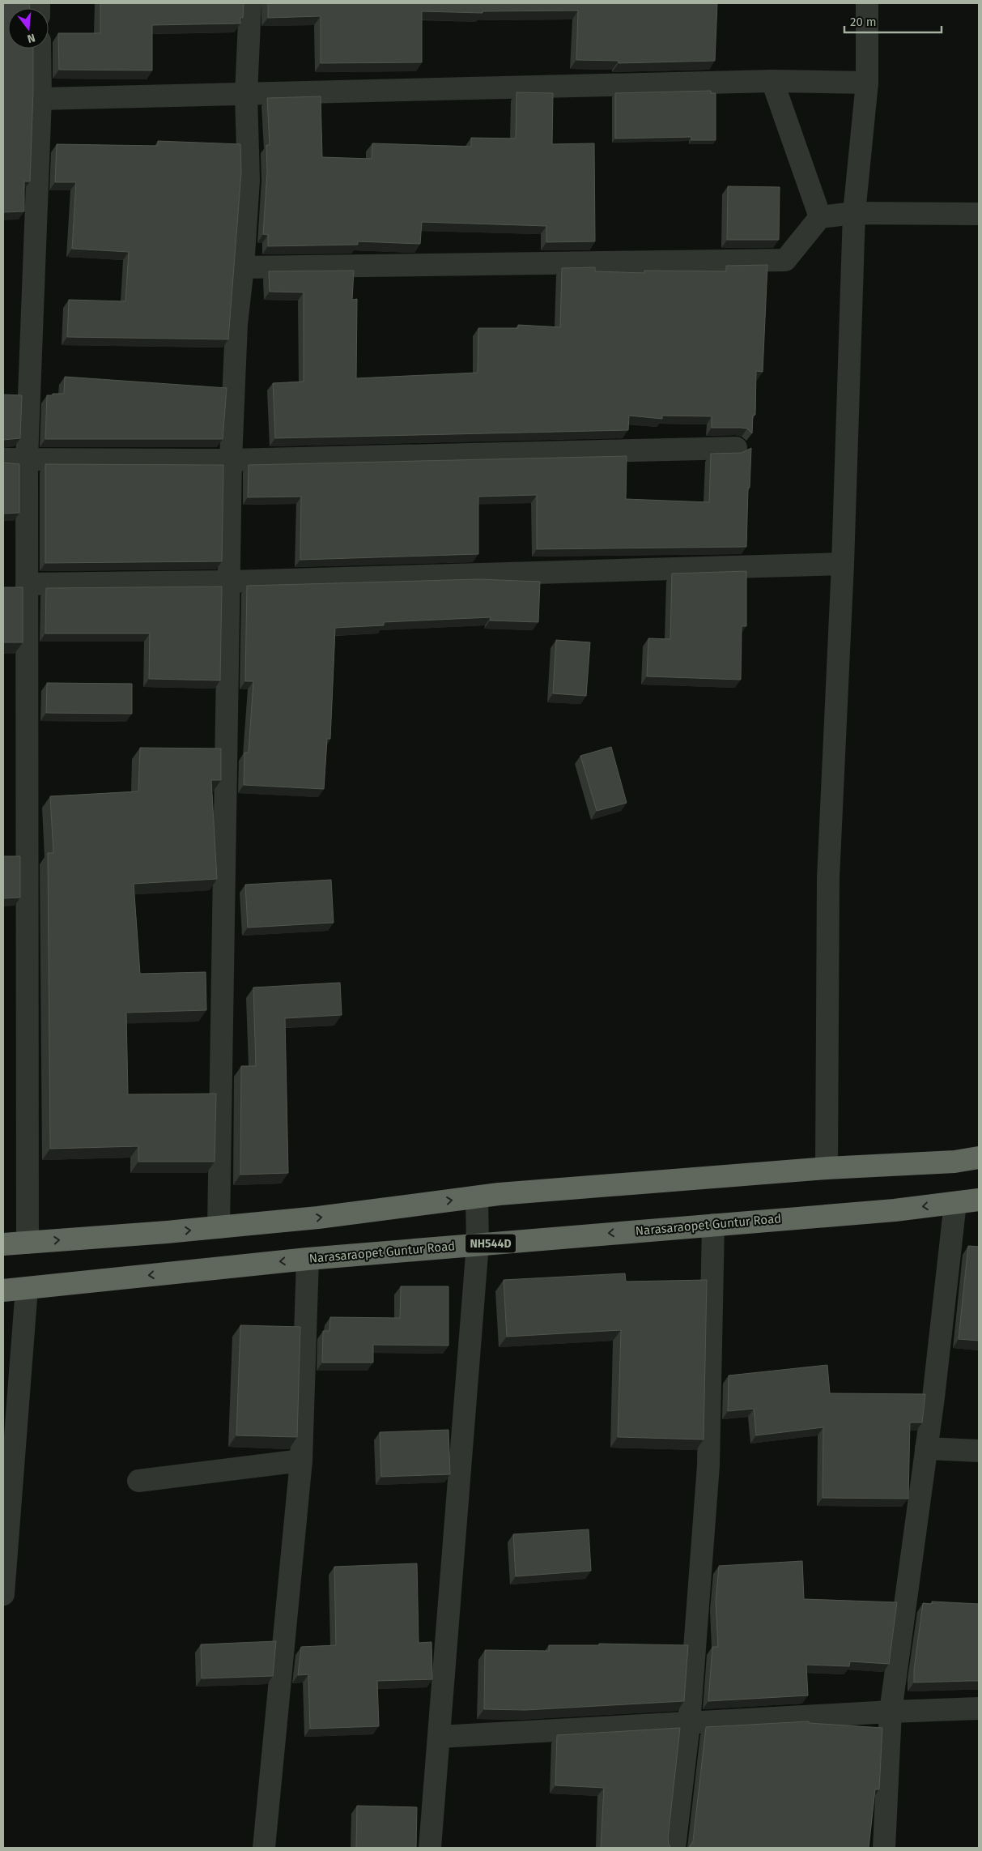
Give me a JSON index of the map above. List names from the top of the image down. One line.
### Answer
{"streets":{"highway":["Narasaraopet Guntur Road","NH544D"]},"scale_bar":"20 m","north":"bottom"}
